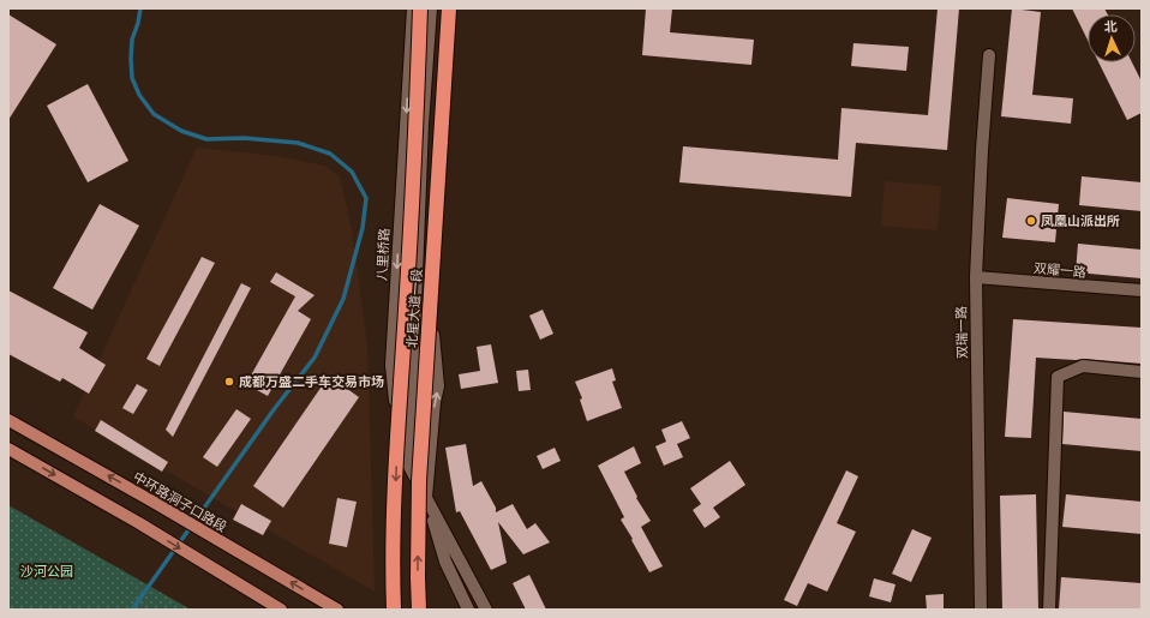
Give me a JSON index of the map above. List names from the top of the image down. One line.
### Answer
{"streets":{"highway":["北星大道一段"],"main road":["中环路洞子口路段"],"street":["八里桥路","双耀一路","双瑞一路"]},"crossings":[["八里桥路","北星大道一段"],["双耀一路","双瑞一路"]],"parks":["沙河公园"],"places":["凤凰山派出所","成都万盛二手车交易市场"],"north":"top"}
